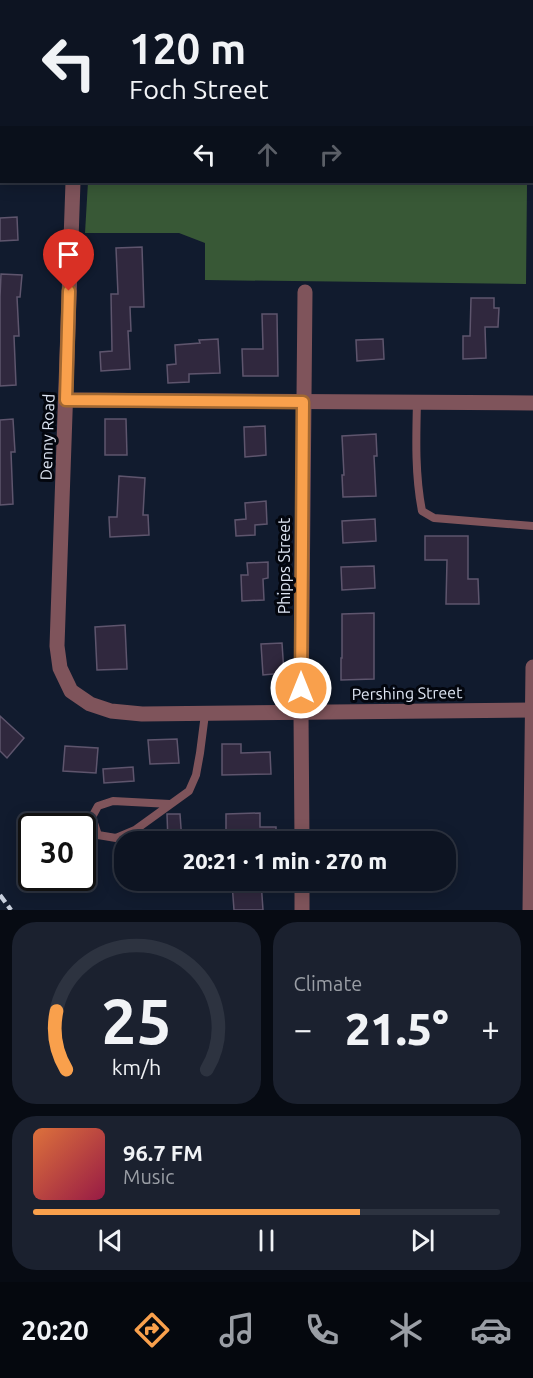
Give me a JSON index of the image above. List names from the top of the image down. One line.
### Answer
{"streets":{"street":["Denny Road","Phipps Street","Pershing Street"]},"crossings":[["Denny Road","Pershing Street"],["Phipps Street","Pershing Street"]],"page":{"turn":["120 m","Foch Street"],"limit":"30","trip":"20:21 · 1 min · 270 m","tile":"Climate","heat":["−","21.5°","+"],"song":["96.7 FM","Music"],"tabs":"20:20","gauge":["25","km/h"]}}
